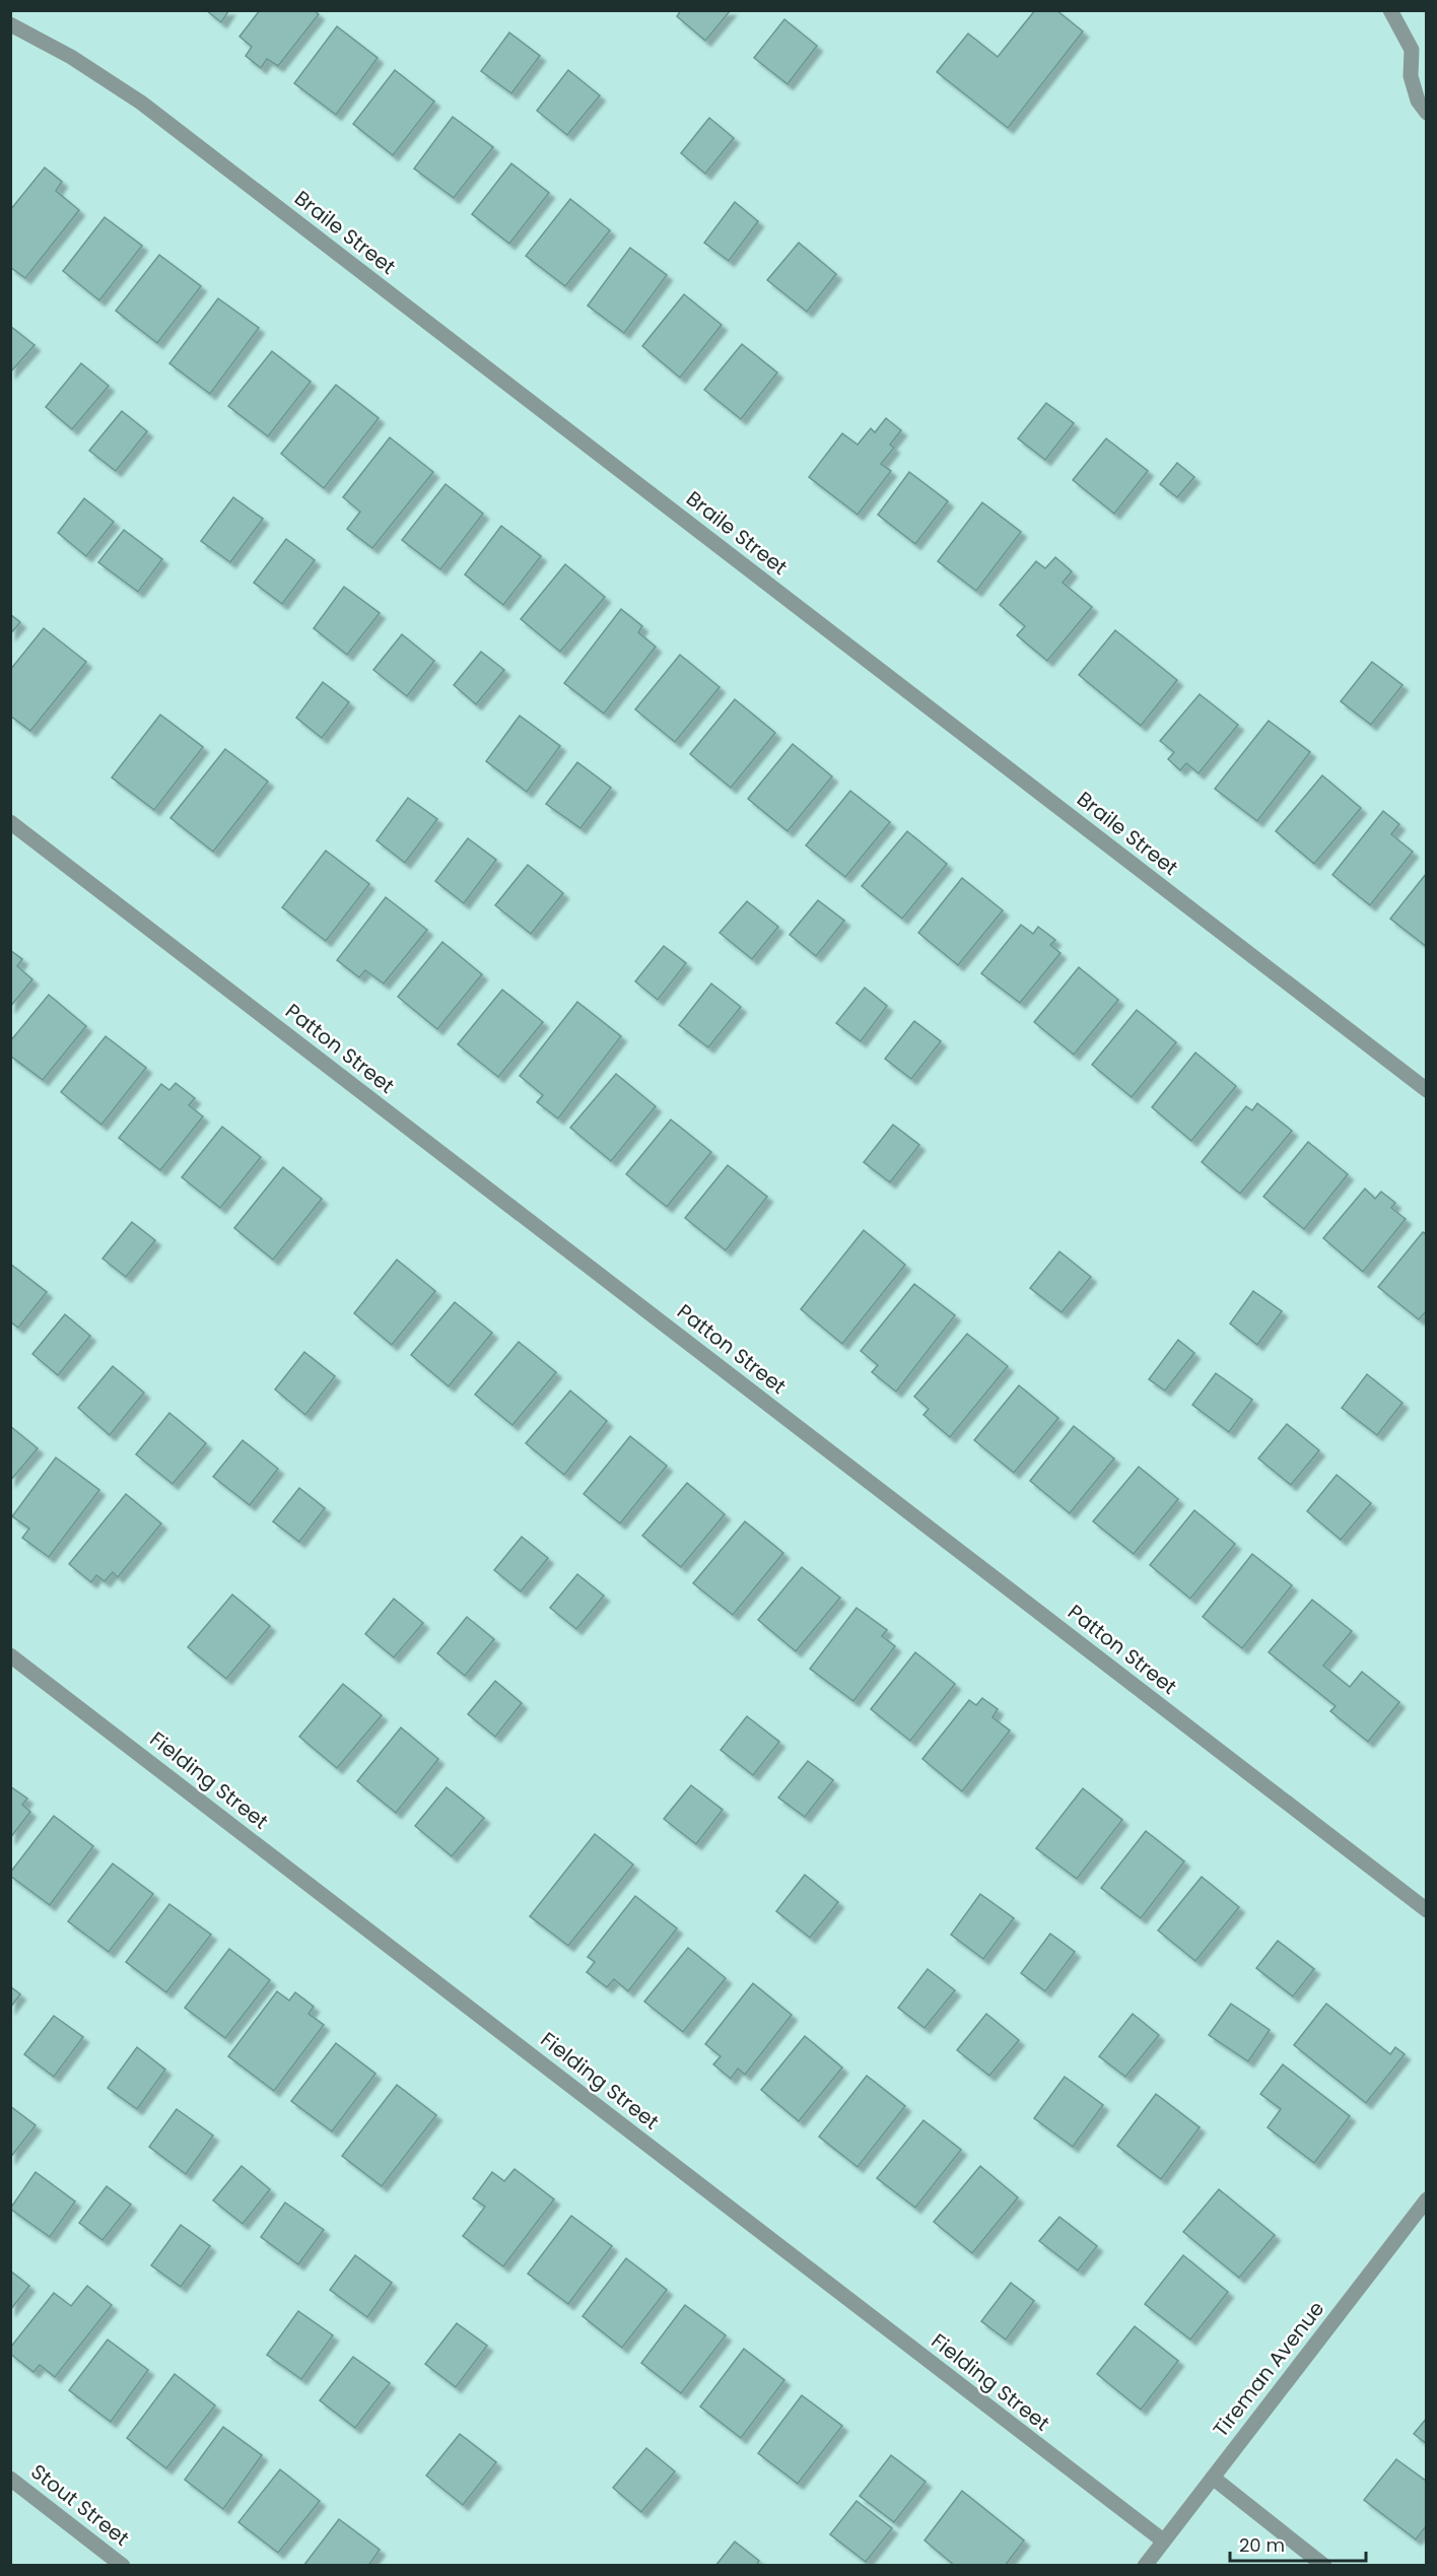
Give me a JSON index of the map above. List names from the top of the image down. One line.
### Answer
{"streets":{"street":["Braile Street","Patton Street","Fielding Street","Tireman Avenue","Stout Street"]},"crossings":[["Fielding Street","Tireman Avenue"]],"scale_bar":"20 m"}
